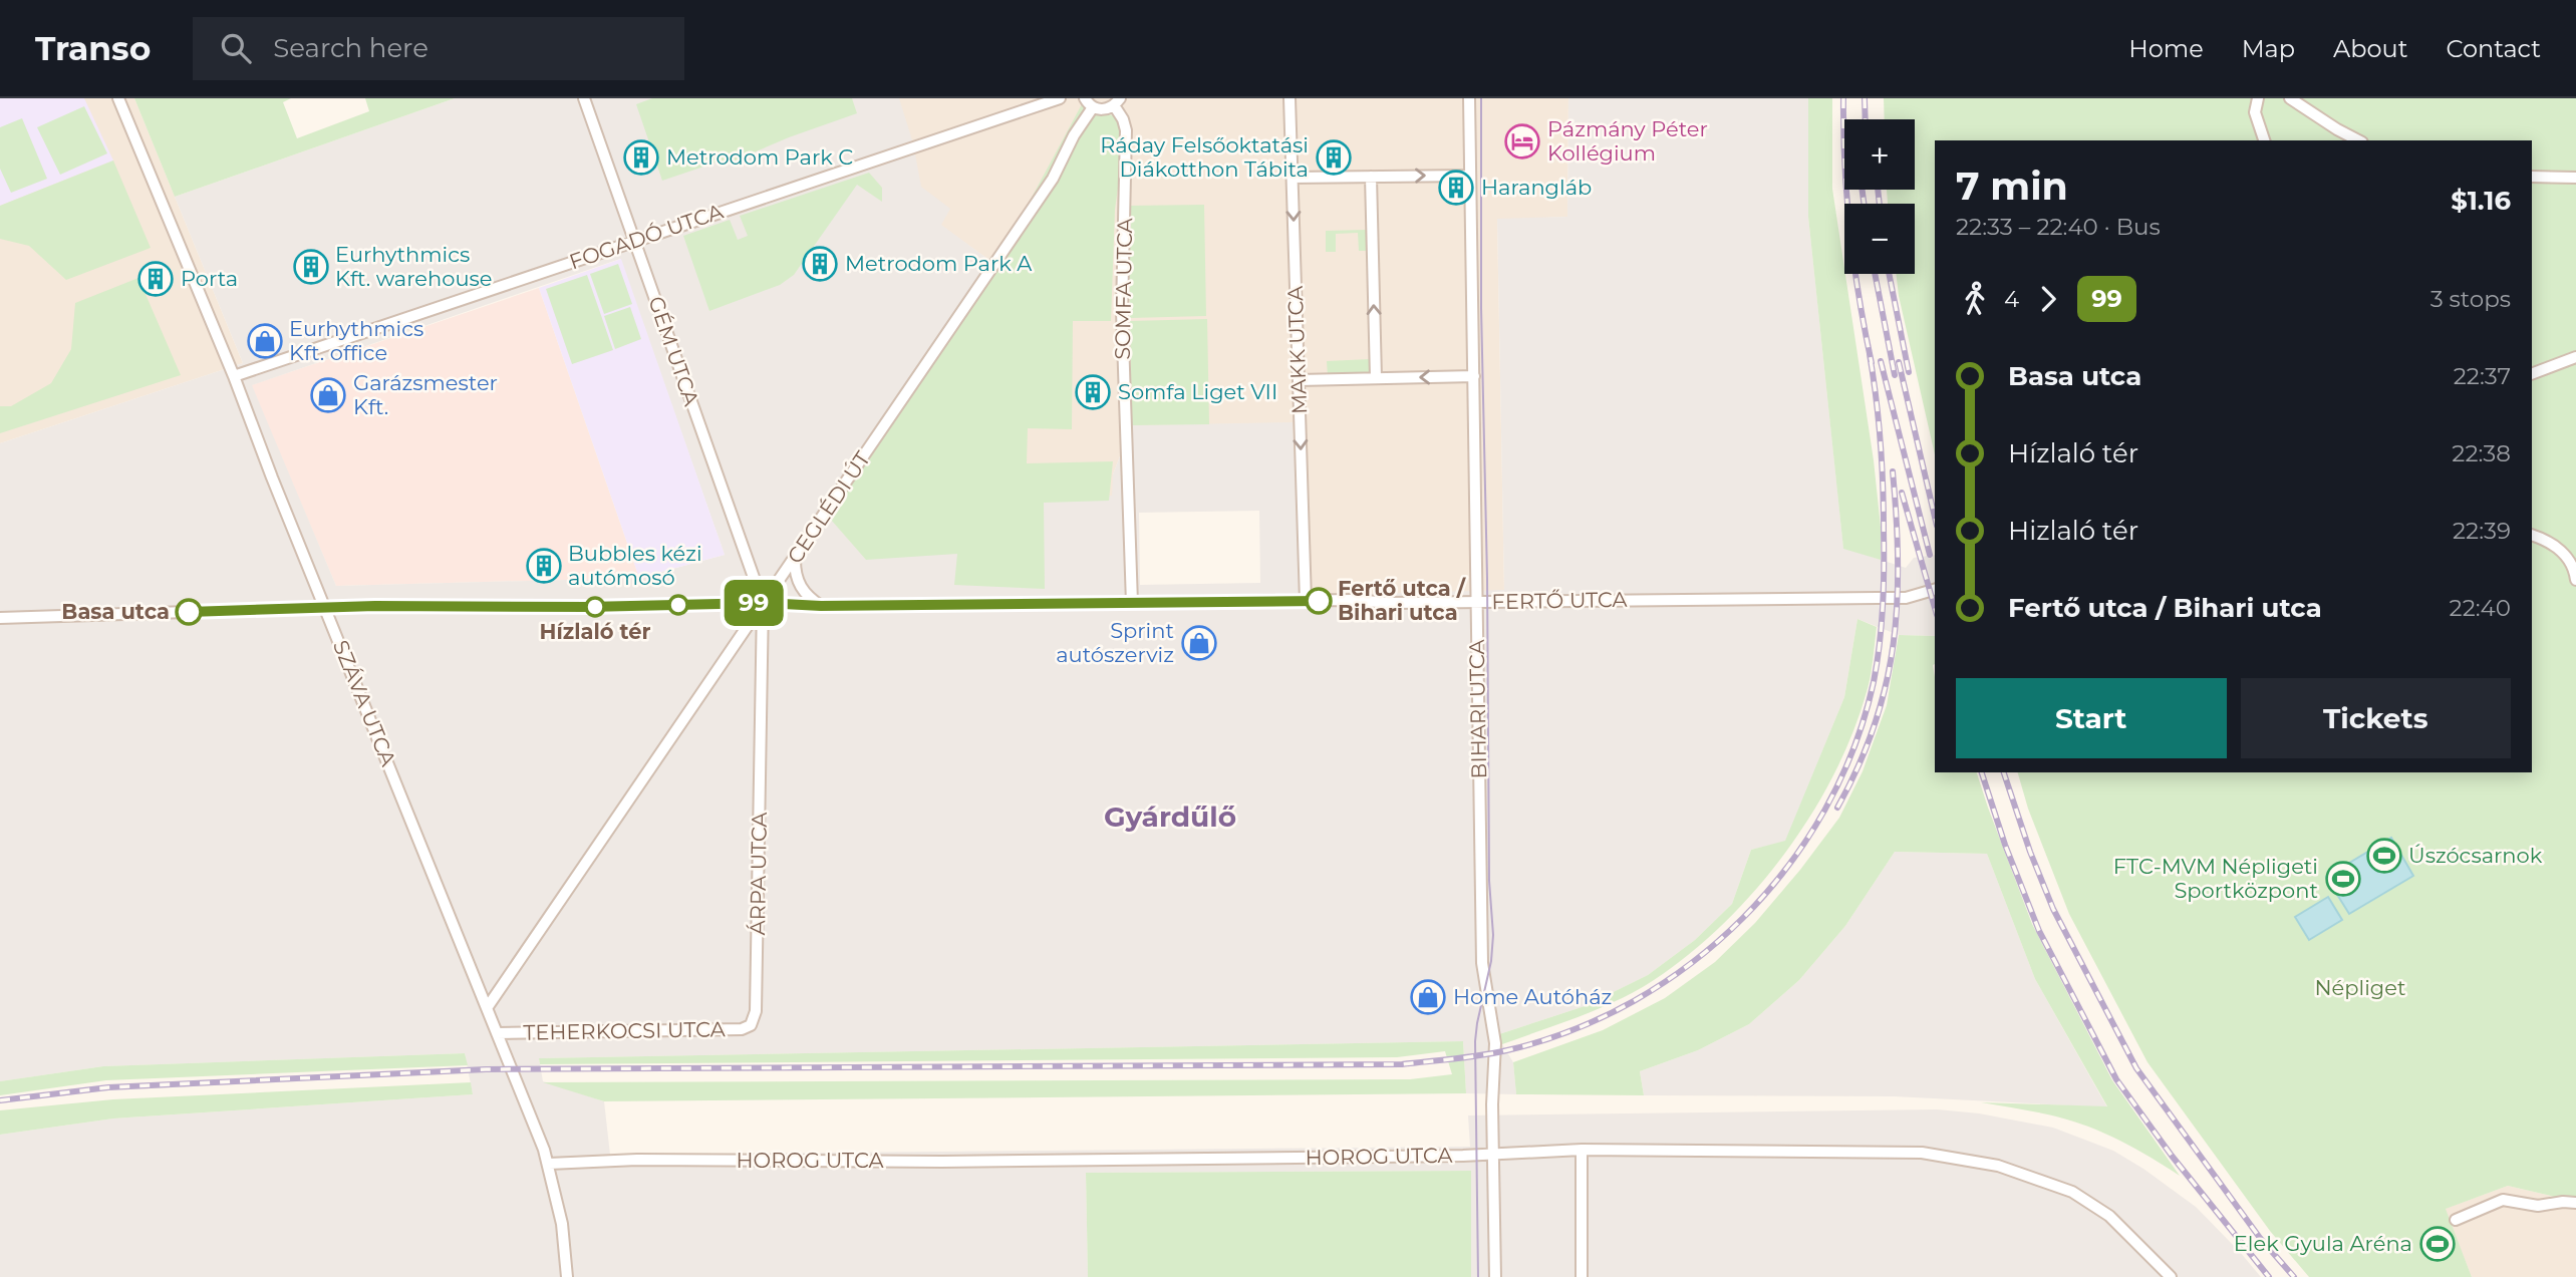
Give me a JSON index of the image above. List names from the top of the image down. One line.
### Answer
{"streets":{"street":["FOGADÓ UTCA","SOMFA UTCA","MAKK UTCA","GÉM UTCA","CEGLÉDI ÚT","FERTŐ UTCA","SZÁVA UTCA","BIHARI UTCA","ÁRPA UTCA","TEHERKOCSI UTCA","HOROG UTCA"]},"crossings":[["FOGADÓ UTCA","GÉM UTCA"],["FOGADÓ UTCA","SZÁVA UTCA"],["SOMFA UTCA","FERTŐ UTCA"],["MAKK UTCA","FERTŐ UTCA"],["GÉM UTCA","CEGLÉDI ÚT"],["GÉM UTCA","FERTŐ UTCA"],["GÉM UTCA","ÁRPA UTCA"],["CEGLÉDI ÚT","FERTŐ UTCA"],["CEGLÉDI ÚT","SZÁVA UTCA"],["FERTŐ UTCA","BIHARI UTCA"],["SZÁVA UTCA","TEHERKOCSI UTCA"],["SZÁVA UTCA","HOROG UTCA"],["BIHARI UTCA","HOROG UTCA"],["ÁRPA UTCA","TEHERKOCSI UTCA"]],"districts":["Gyárdűlő"],"parks":["Népliget"],"places":{"hotel":["Pázmány Péter Kollégium"],"building":["Metrodom Park C","Ráday Felsőoktatási Diákotthon Tábita","Harangláb","Metrodom Park A","Eurhythmics Kft. warehouse","Porta","Somfa Liget VII","Bubbles kézi autómosó"],"shop":["Eurhythmics Kft. office","Garázsmester Kft.","Sprint autószerviz","Home Autóház"],"other":["Fertő utca / Bihari utca","Hízlaló tér","Basa utca"],"sports":["Úszócsarnok","FTC-MVM Népligeti Sportközpont","Elek Gyula Aréna"]},"lines":["bus line 99"],"page":{"header":"Transo","search":"Search here","nav":["Home","Map","About","Contact"],"on_map":"99","map_buttons":["+","−"],"heading":["7 min","22:33 – 22:40 · Bus","$1.16"],"legs":["4","99","3 stops"],"list":[{"name":"Basa utca","value":"22:37"},{"name":"Hízlaló tér","value":"22:38"},{"name":"Hizlaló tér","value":"22:39"},{"name":"Fertő utca / Bihari utca","value":"22:40"}],"buttons":["Start","Tickets"]}}
